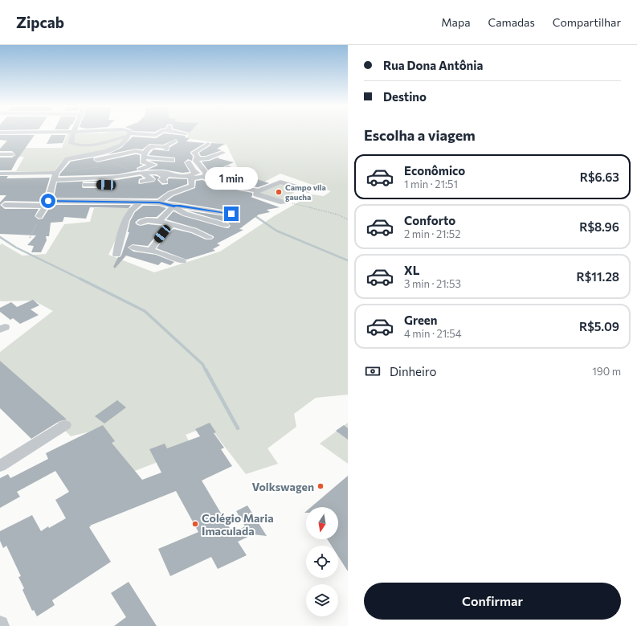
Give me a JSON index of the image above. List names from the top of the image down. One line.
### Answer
{"places":["Campo vila gaucha","Volkswagen","Colégio Maria Imaculada"],"north":"bottom","page":{"header":"Zipcab","nav":["Mapa","Camadas","Compartilhar"],"banner":["Rua Dona Antônia","Destino"],"heading":"Escolha a viagem","list":[{"name":"Econômico","note":"1 min · 21:51","value":"R$6.63"},{"name":"Conforto","note":"2 min · 21:52","value":"R$8.96"},{"name":"XL","note":"3 min · 21:53","value":"R$11.28"},{"name":"Green","note":"4 min · 21:54","value":"R$5.09"}],"bubble":"1 min","pay":["Dinheiro","190 m"],"buttons":"Confirmar"}}
